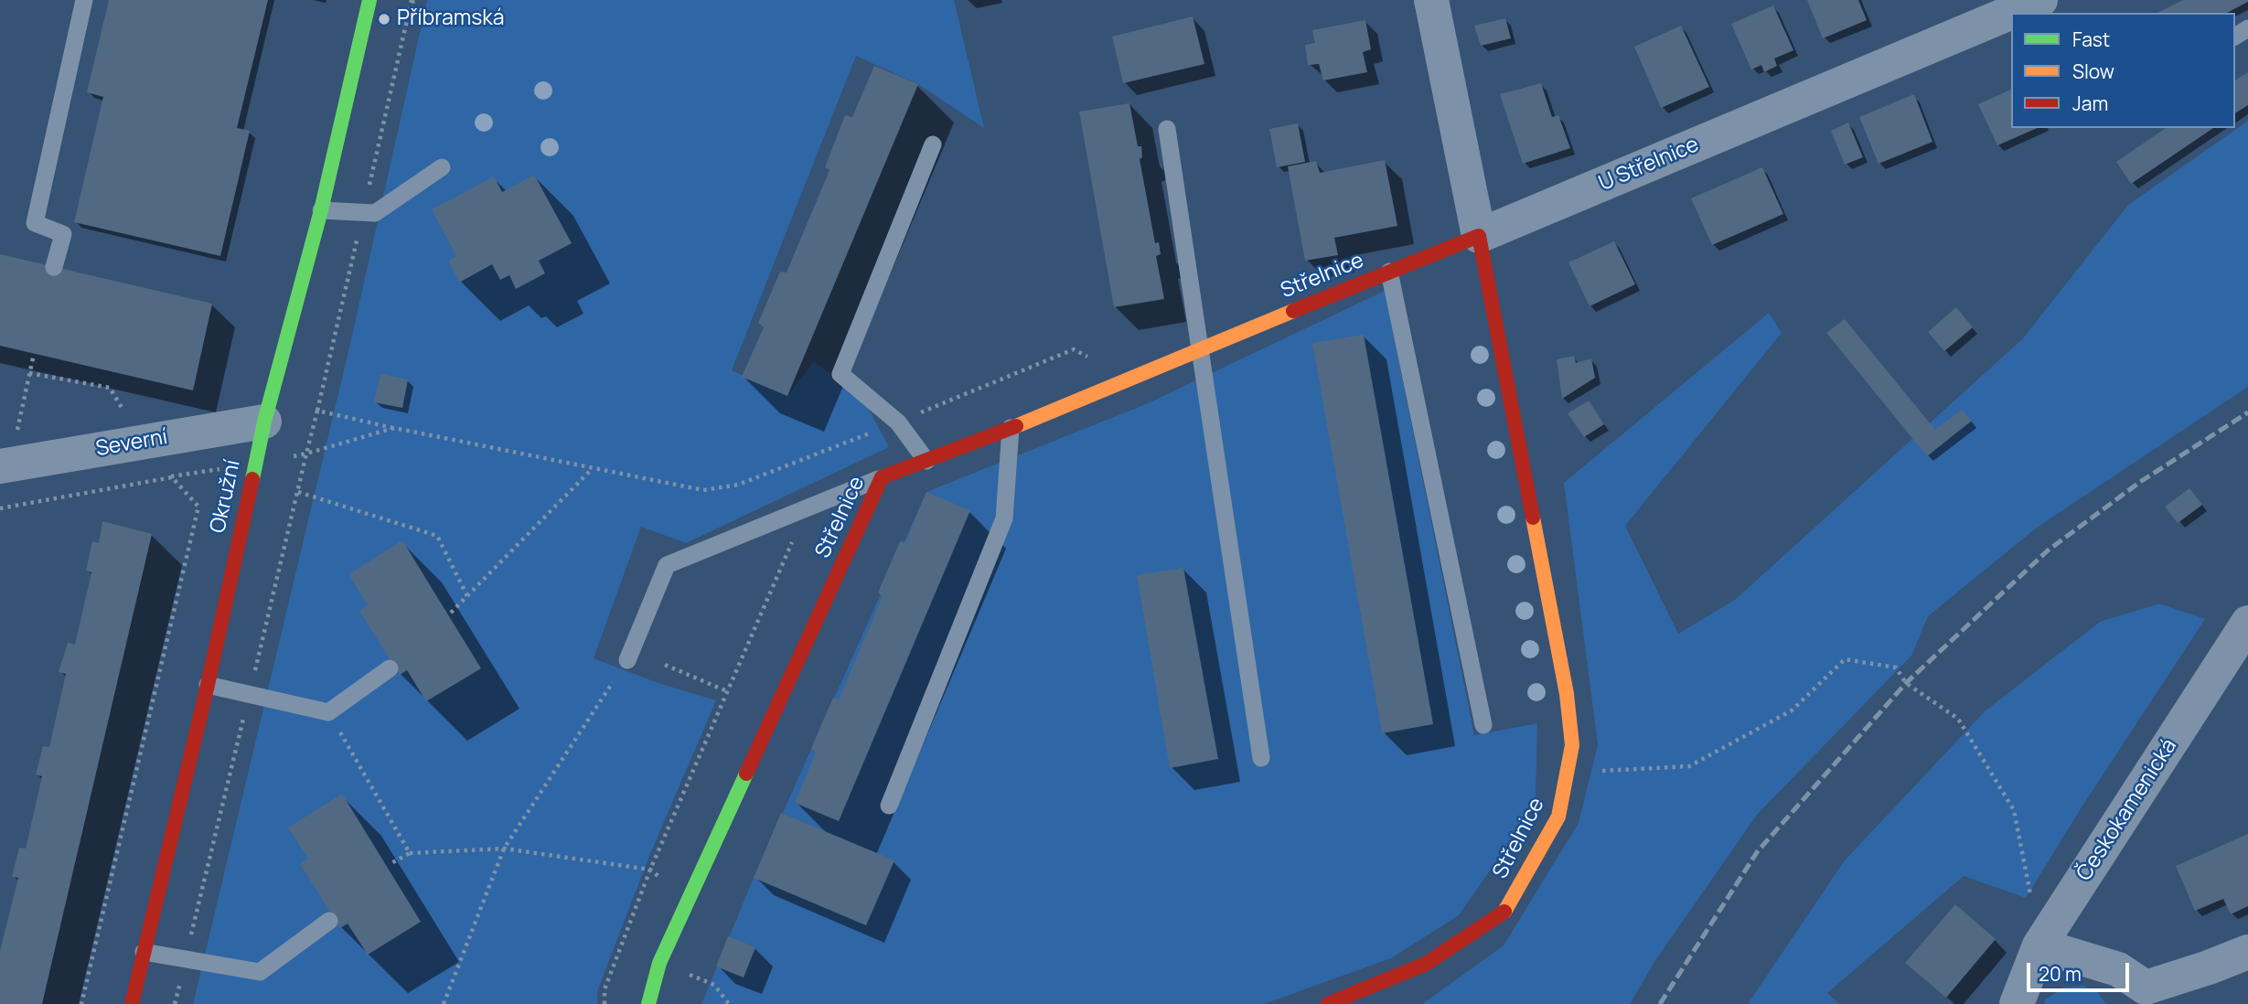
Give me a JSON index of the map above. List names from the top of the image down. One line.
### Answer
{"streets":{"street":["U Střelnice","Střelnice","Severní","Okružní","Českokamenická"]},"crossings":[["U Střelnice","Střelnice"],["Severní","Okružní"]],"places":["Příbramská"],"legend":["Fast","Slow","Jam"],"scale_bar":"20 m"}
